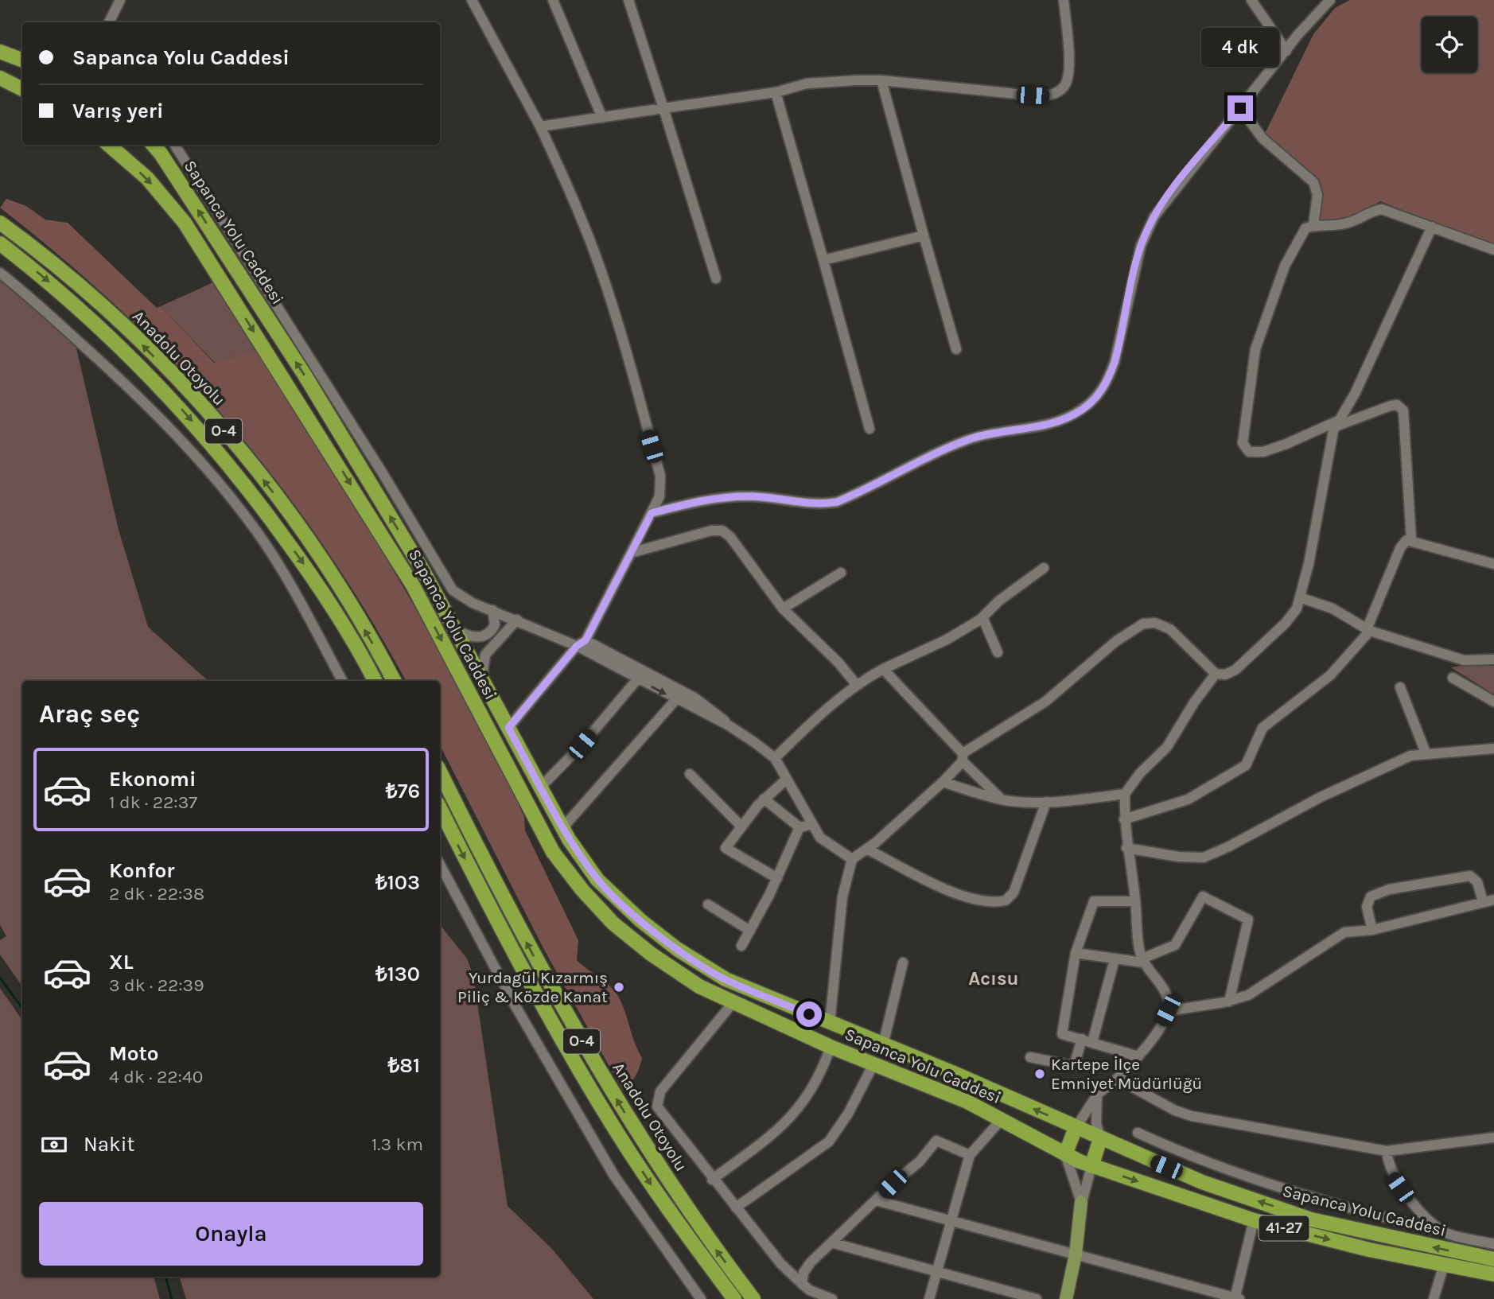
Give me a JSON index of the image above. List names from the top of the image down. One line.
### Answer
{"streets":{"highway":["Sapanca Yolu Caddesi","Anadolu Otoyolu","O-4","41-27"]},"districts":["Acısu"],"places":["Yurdagül Kızarmış Piliç & Közde Kanat","Kartepe İlçe Emniyet Müdürlüğü"],"page":{"banner":["Sapanca Yolu Caddesi","Varış yeri"],"bubble":"4 dk","heading":"Araç seç","list":[{"name":"Ekonomi","note":"1 dk · 22:37","value":"₺76"},{"name":"Konfor","note":"2 dk · 22:38","value":"₺103"},{"name":"XL","note":"3 dk · 22:39","value":"₺130"},{"name":"Moto","note":"4 dk · 22:40","value":"₺81"}],"pay":["Nakit","1.3 km"],"buttons":"Onayla"}}
